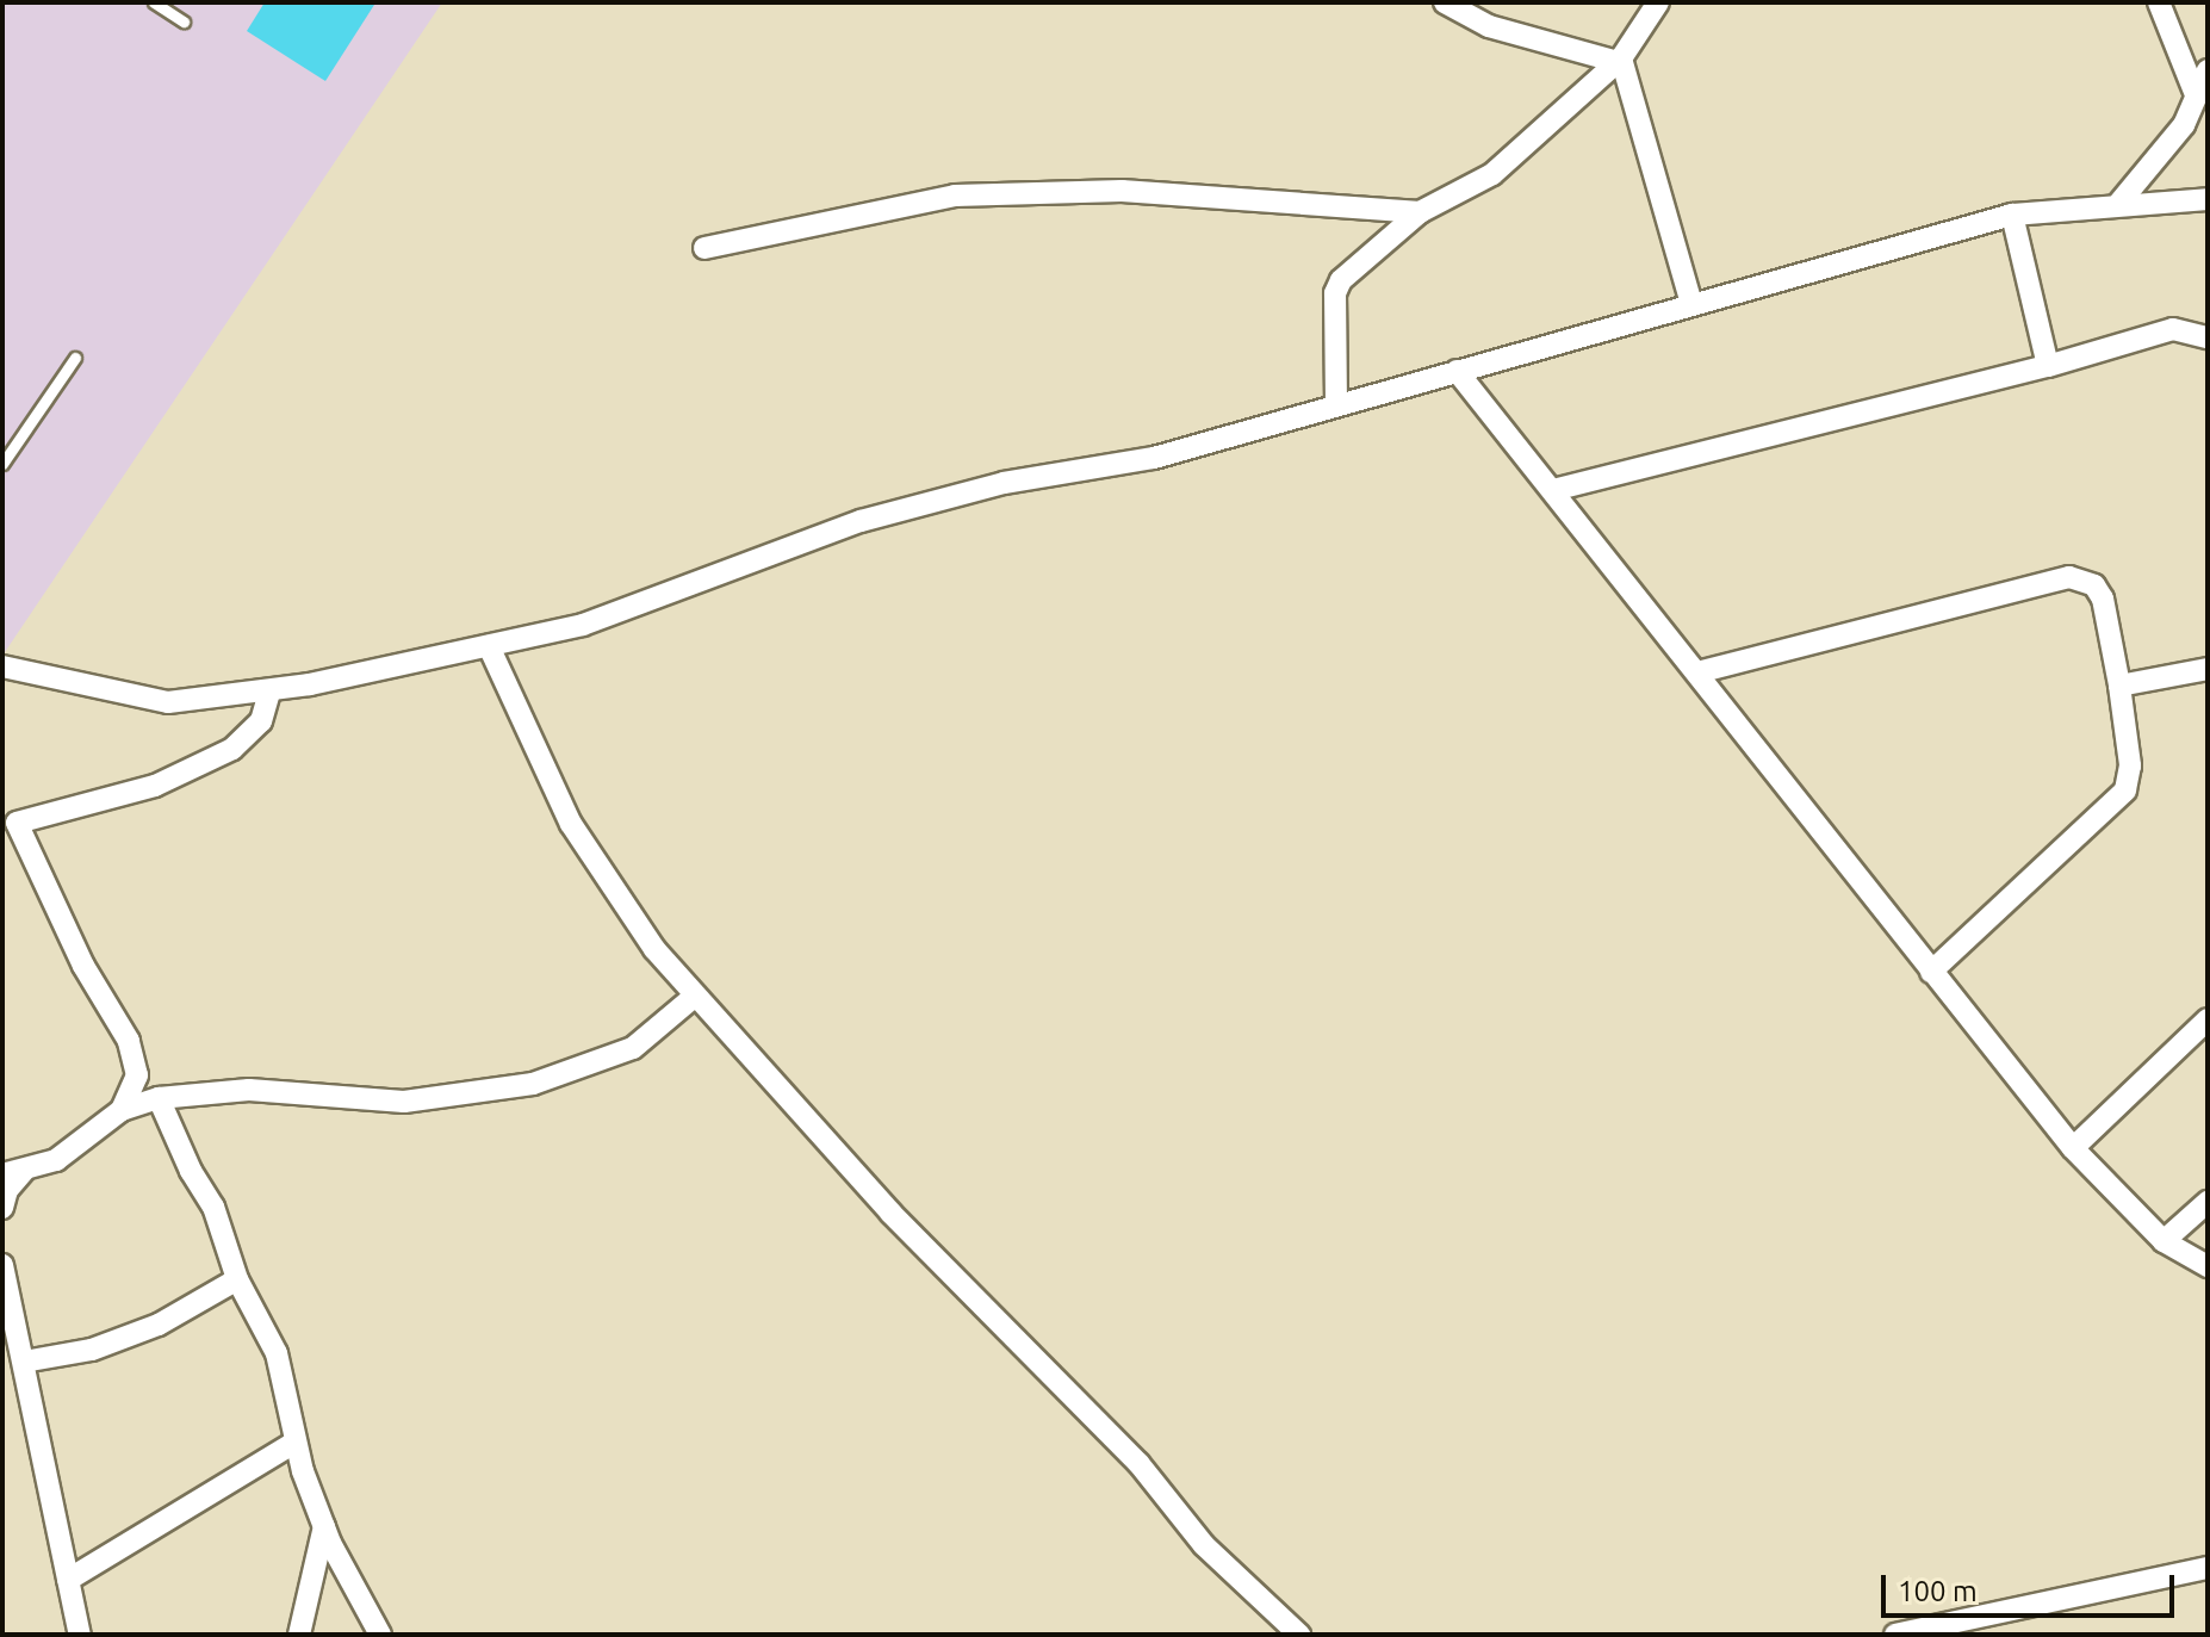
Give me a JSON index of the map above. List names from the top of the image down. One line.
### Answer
{"scale_bar":"100 m"}
